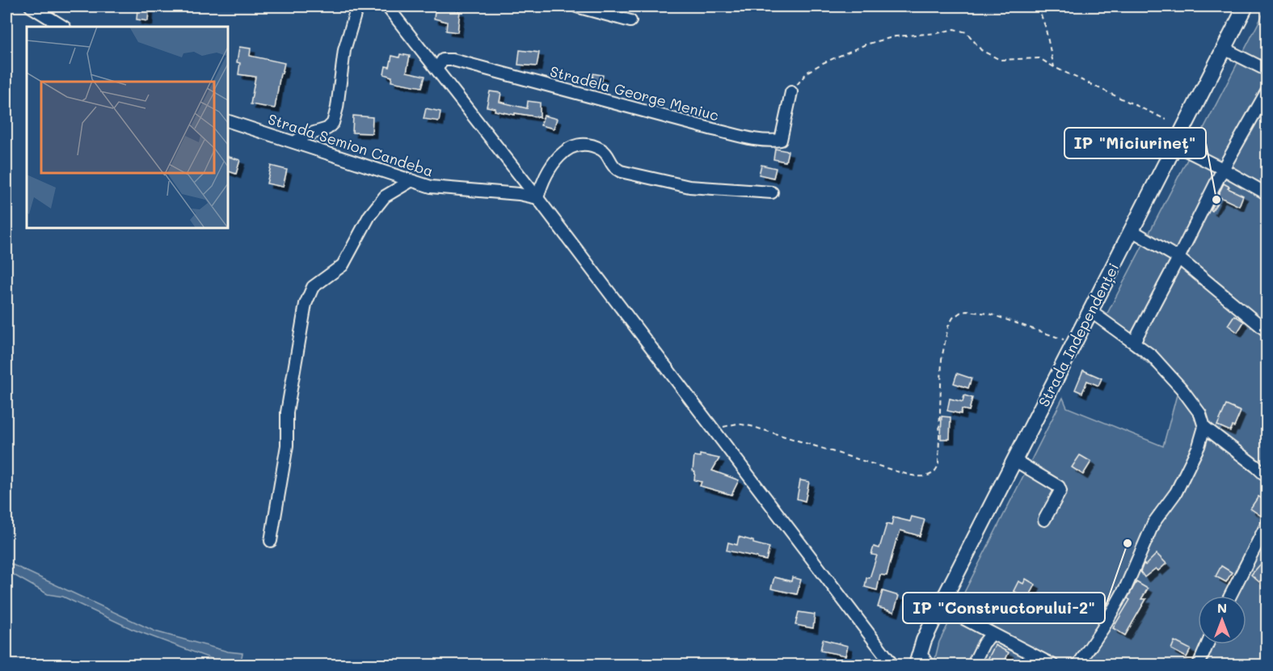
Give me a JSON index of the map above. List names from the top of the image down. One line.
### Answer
{"streets":{"main road":["Strada Independenței"],"street":["Stradela George Meniuc","Strada Semion Candeba"]},"places":["IP \"Miciurineț\"","IP \"Constructorului-2\""],"north":"top"}
